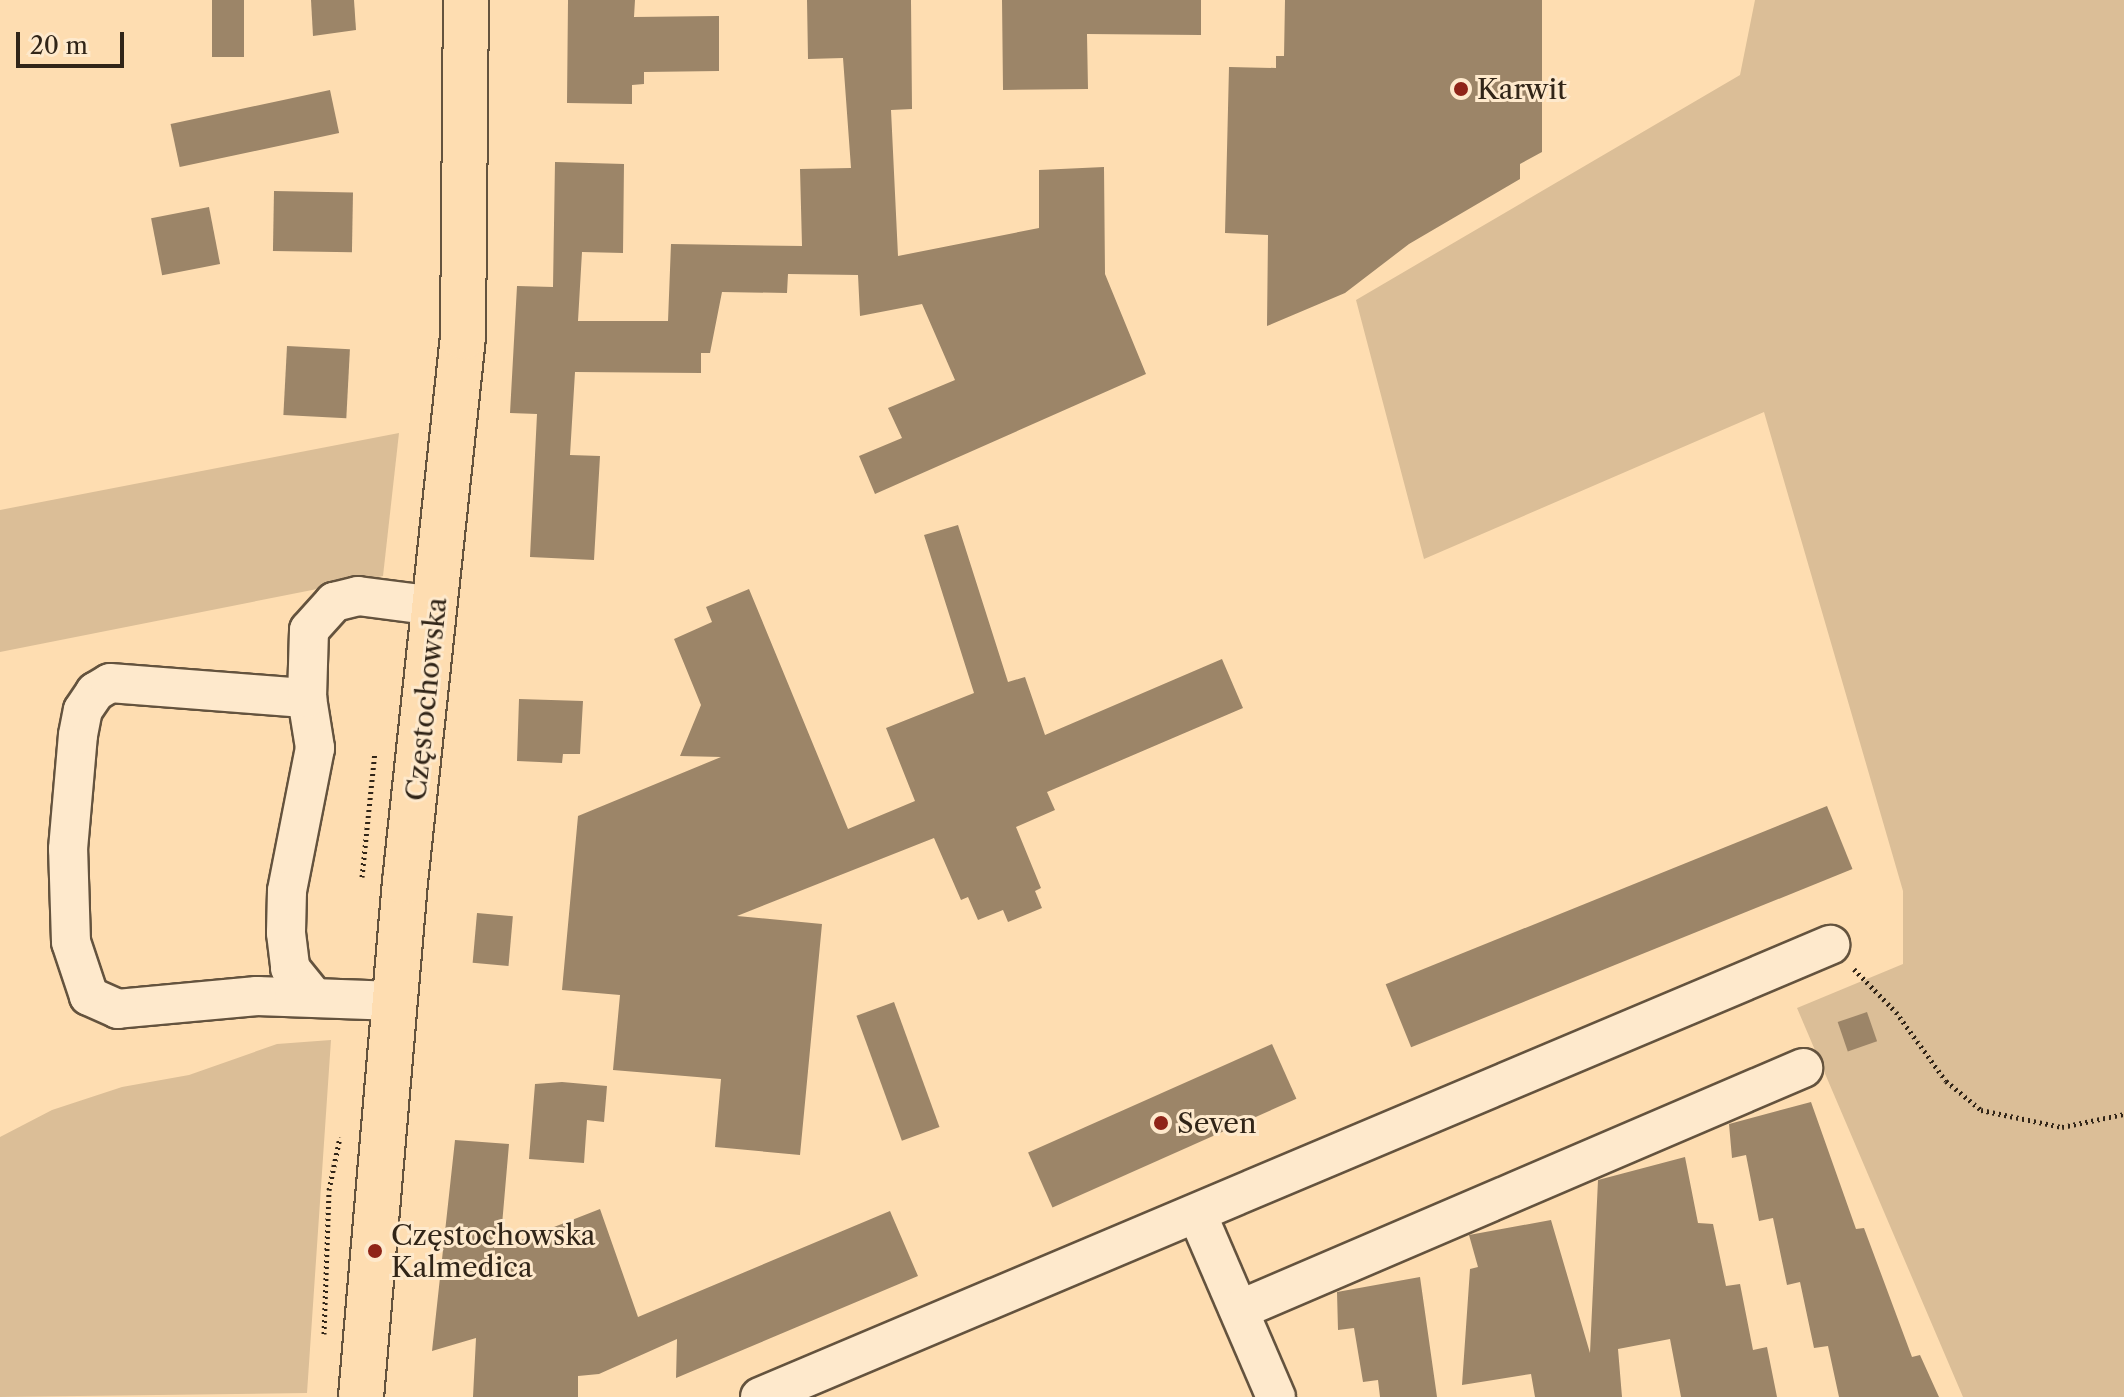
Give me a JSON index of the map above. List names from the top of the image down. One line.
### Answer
{"streets":{"main road":["Częstochowska"]},"places":["Karwit","Seven","Częstochowska Kalmedica"],"scale_bar":"20 m"}
